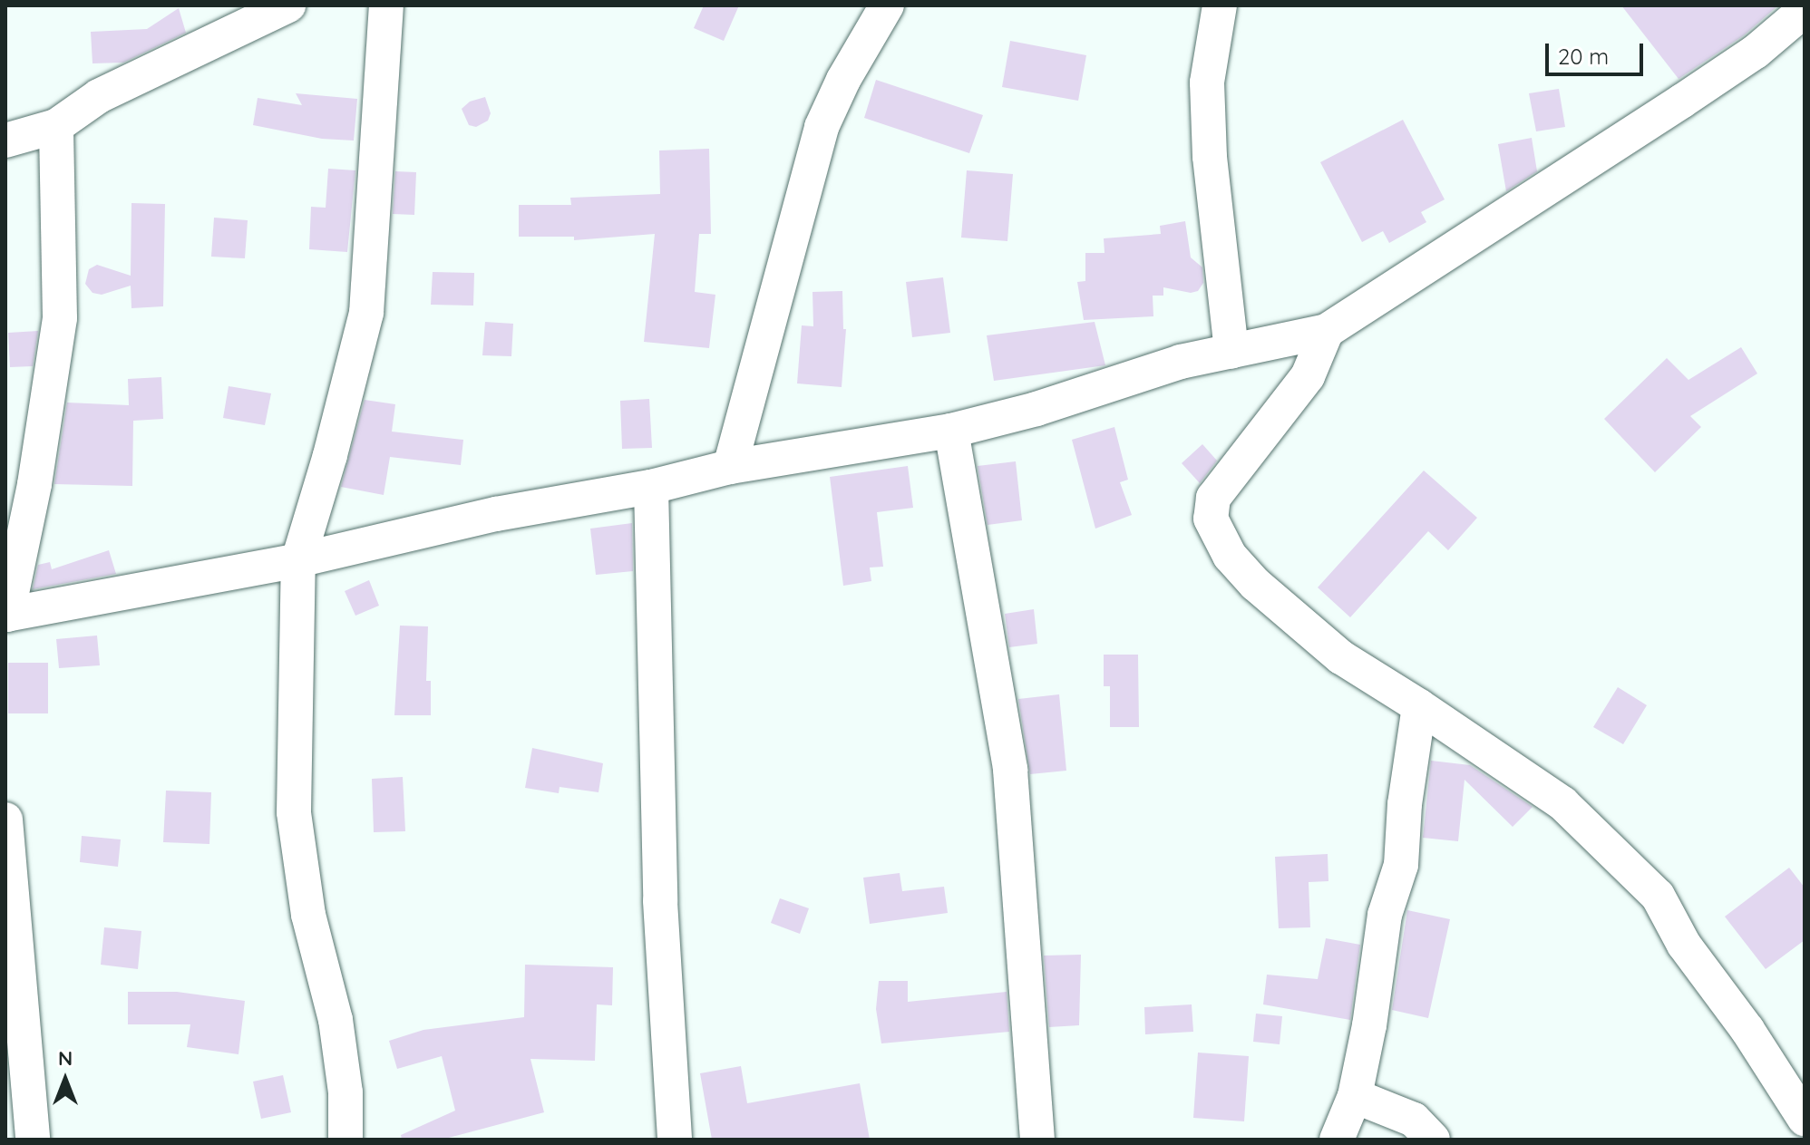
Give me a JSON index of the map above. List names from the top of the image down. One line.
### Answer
{"scale_bar":"20 m","north":"top"}
